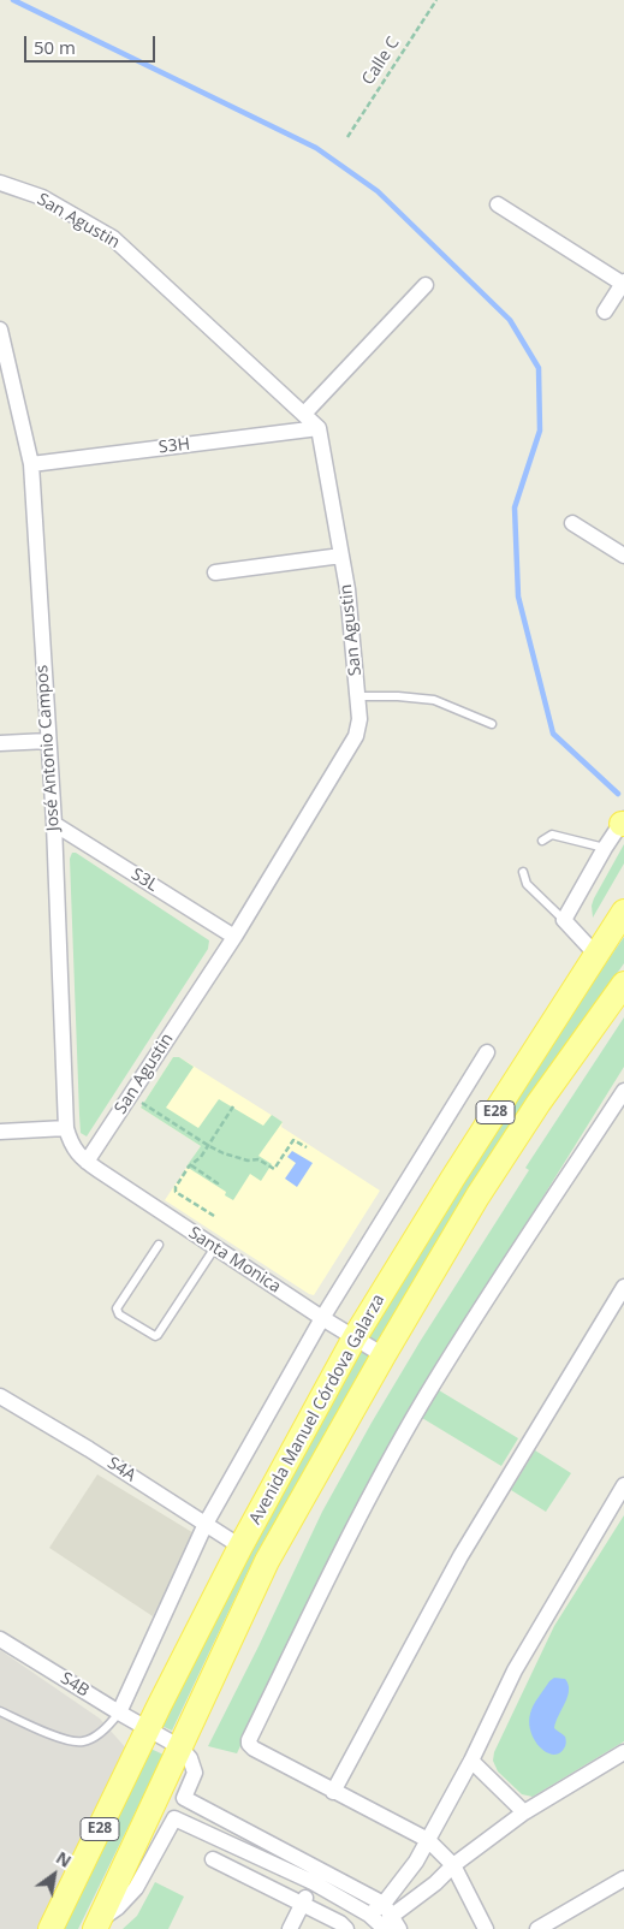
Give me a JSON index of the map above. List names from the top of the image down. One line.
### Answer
{"streets":{"main road":["E28","Avenida Manuel Córdova Galarza"],"street":["San Agustin","S3H","José Antonio Campos","S3L","Santa Monica","S4A","S4B"],"path":["Calle C"]},"crossings":[["San Agustin","S3H"],["San Agustin","José Antonio Campos"],["San Agustin","S3L"],["San Agustin","Santa Monica"],["S3H","José Antonio Campos"],["José Antonio Campos","S3L"],["José Antonio Campos","Santa Monica"],["Santa Monica","Avenida Manuel Córdova Galarza"],["Avenida Manuel Córdova Galarza","S4A"],["Avenida Manuel Córdova Galarza","S4B"]],"scale_bar":"50 m","north":"top right"}
